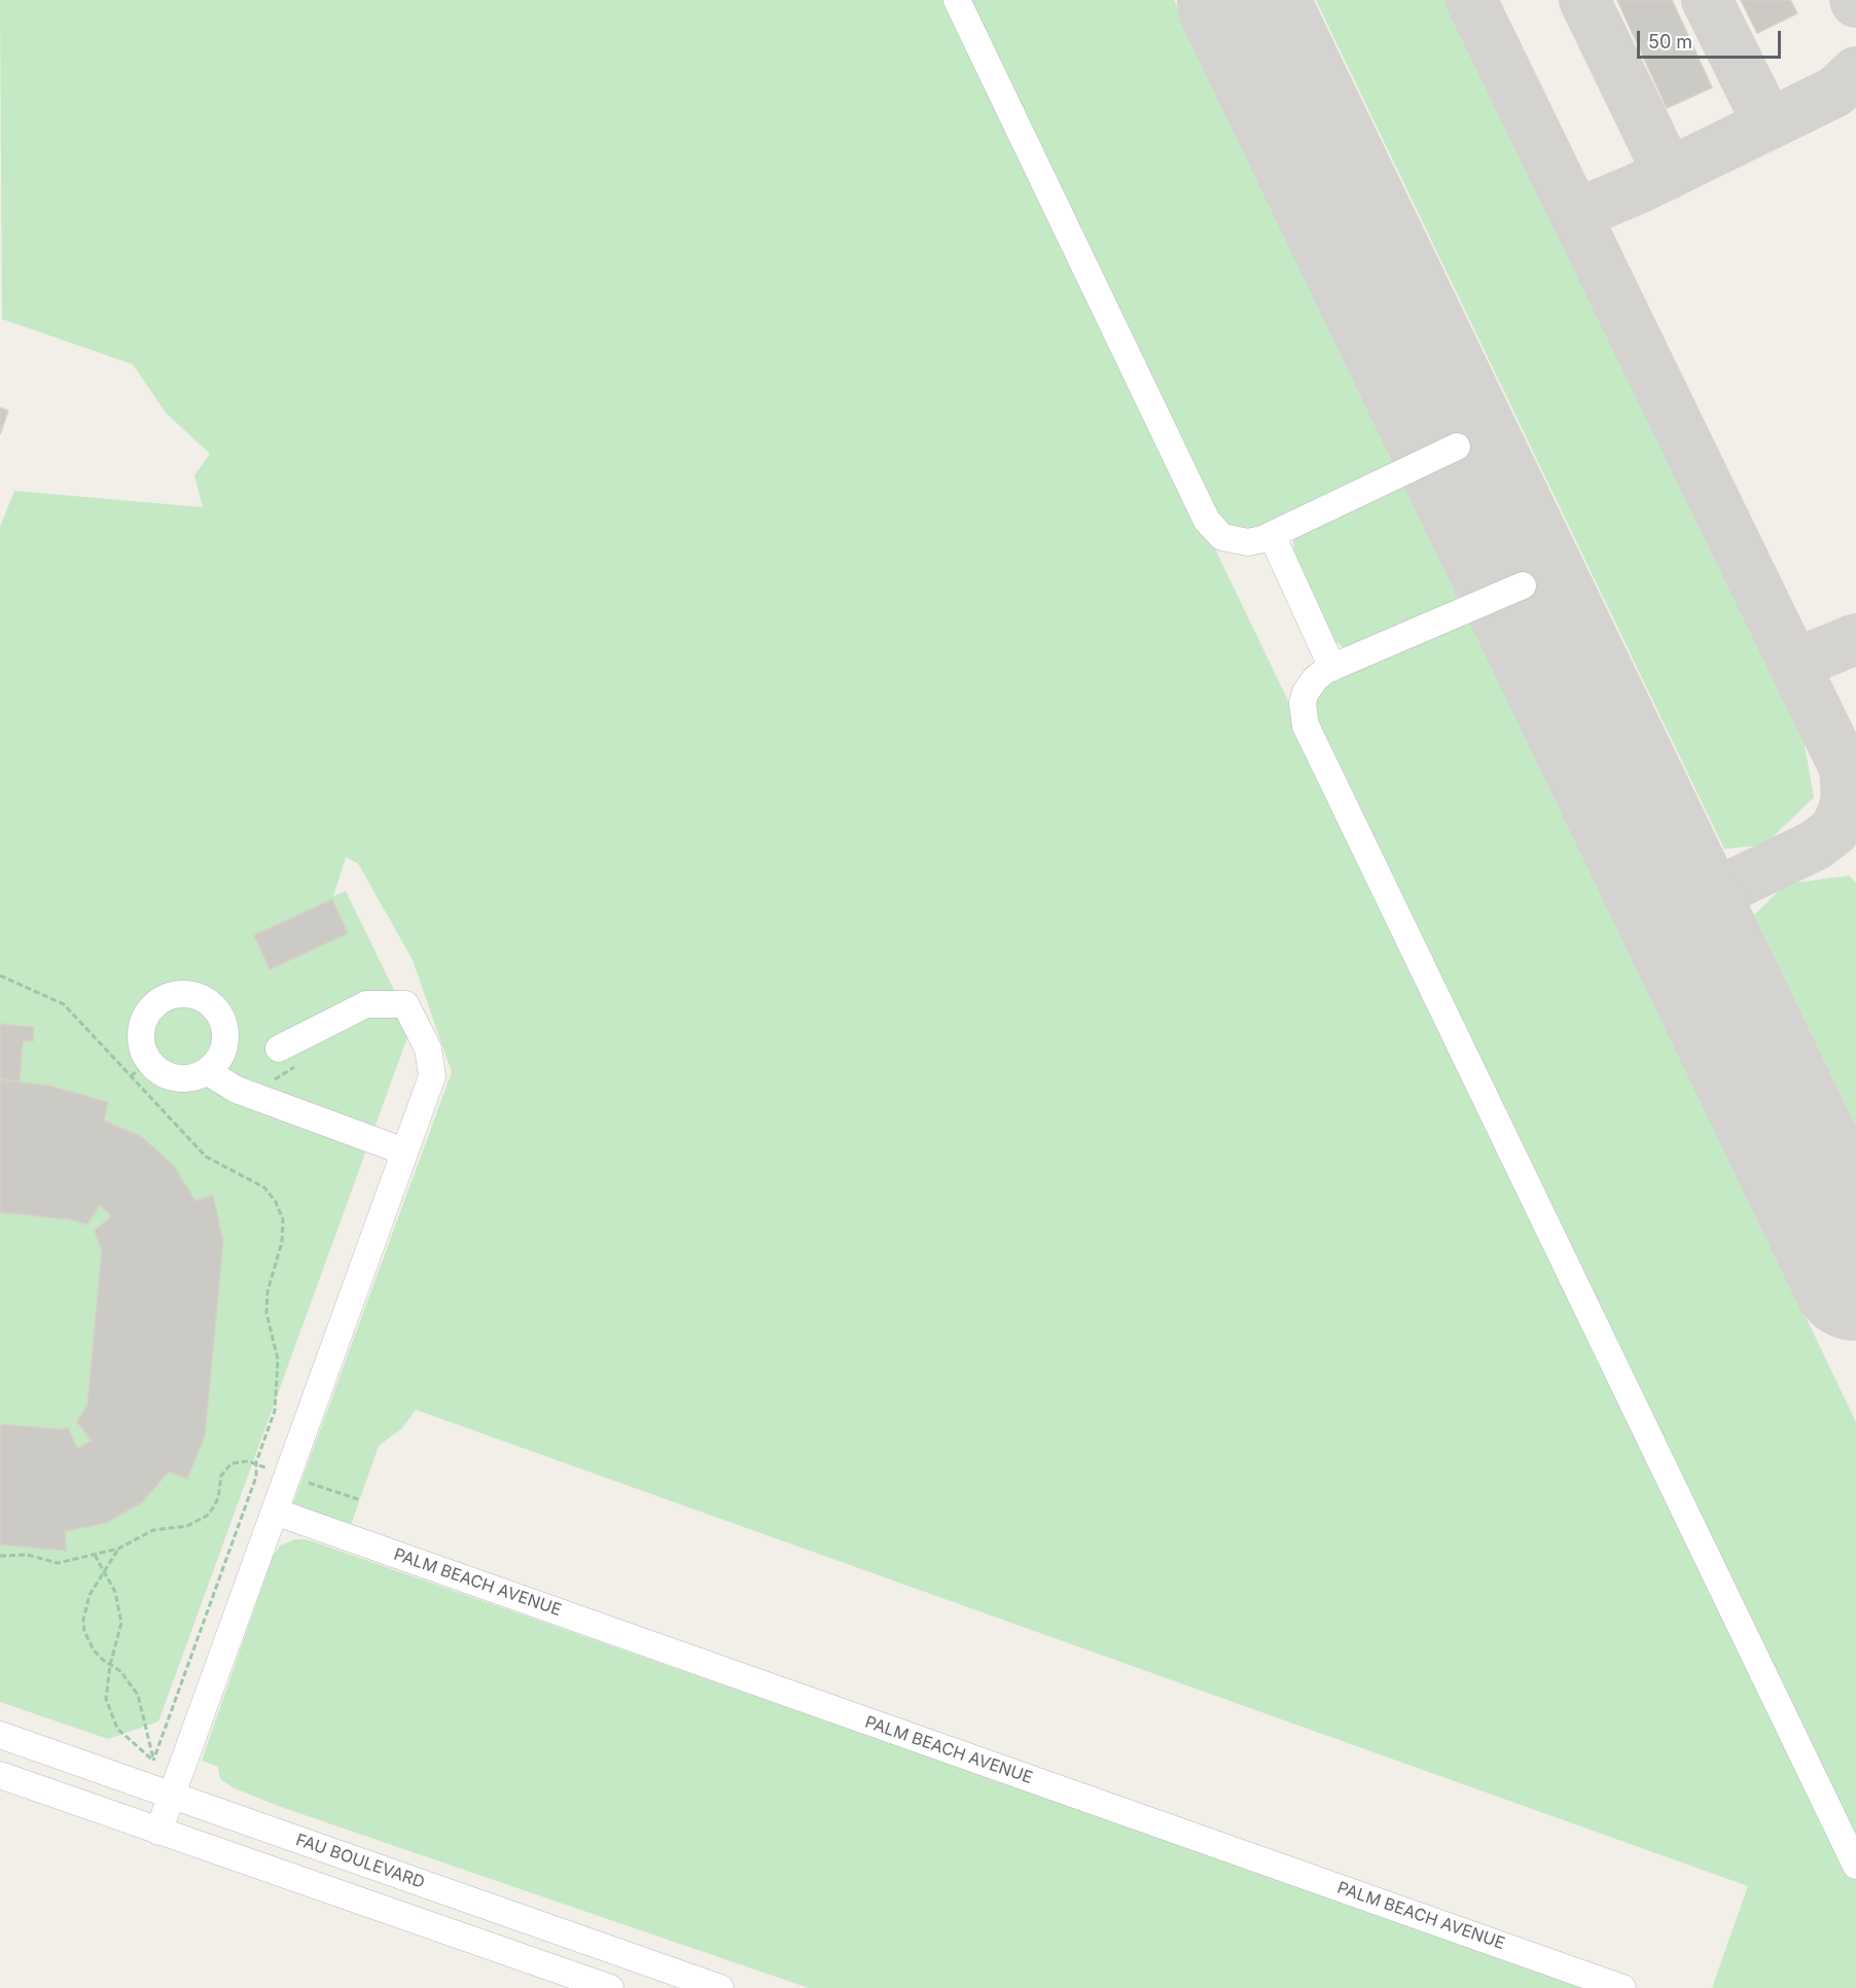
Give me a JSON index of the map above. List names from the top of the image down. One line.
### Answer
{"streets":{"street":["PALM BEACH AVENUE","FAU BOULEVARD"]},"scale_bar":"50 m"}
